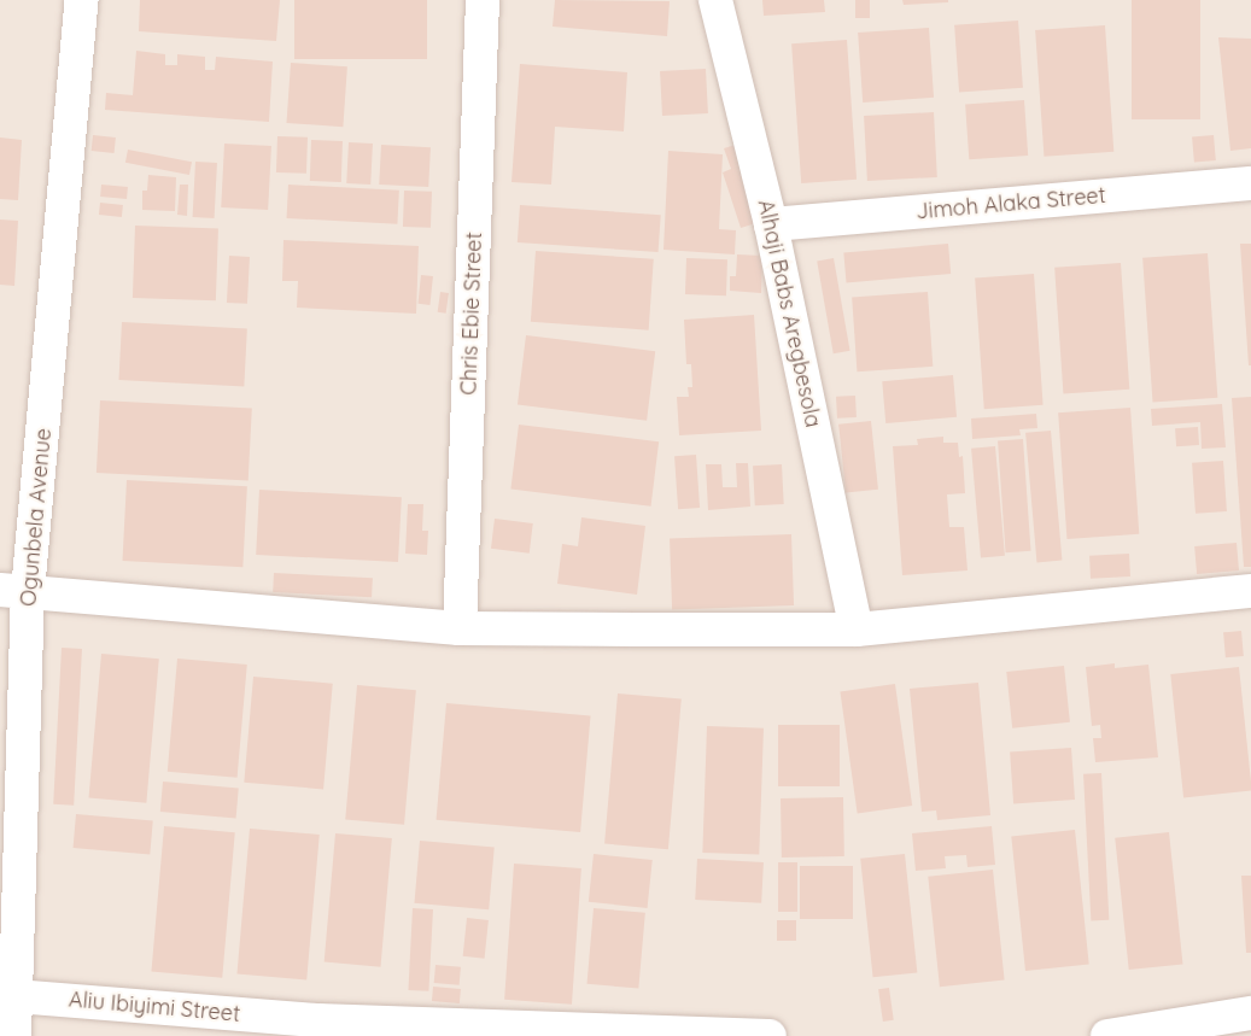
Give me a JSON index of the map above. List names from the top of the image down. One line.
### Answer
{"streets":{"street":["Jimoh Alaka Street","Chris Ebie Street","Alhaji Babs Aregbesola","Ogunbela Avenue","Aliu Ibiyimi Street"]},"crossings":[["Jimoh Alaka Street","Alhaji Babs Aregbesola"],["Ogunbela Avenue","Aliu Ibiyimi Street"]]}
